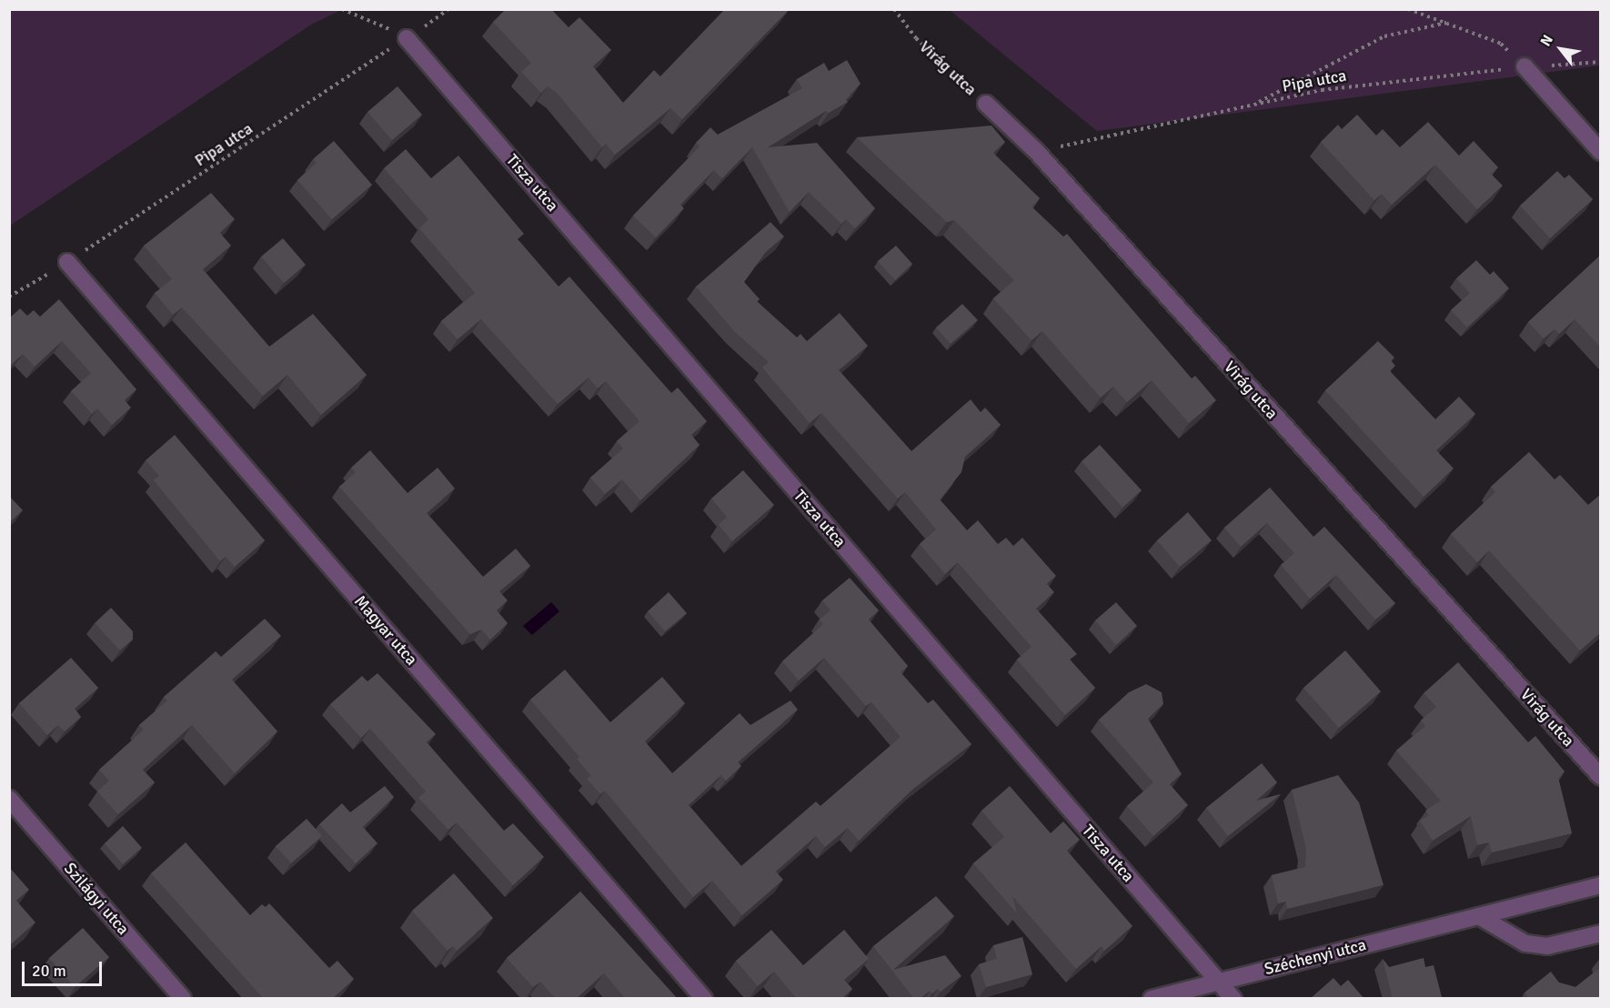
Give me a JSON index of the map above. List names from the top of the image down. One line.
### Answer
{"streets":{"street":["Virág utca","Tisza utca","Magyar utca","Szilágyi utca","Széchenyi utca"],"path":["Pipa utca"]},"crossings":[["Virág utca","Pipa utca"],["Pipa utca","Tisza utca"],["Pipa utca","Magyar utca"],["Tisza utca","Széchenyi utca"]],"scale_bar":"20 m","north":"top left"}
